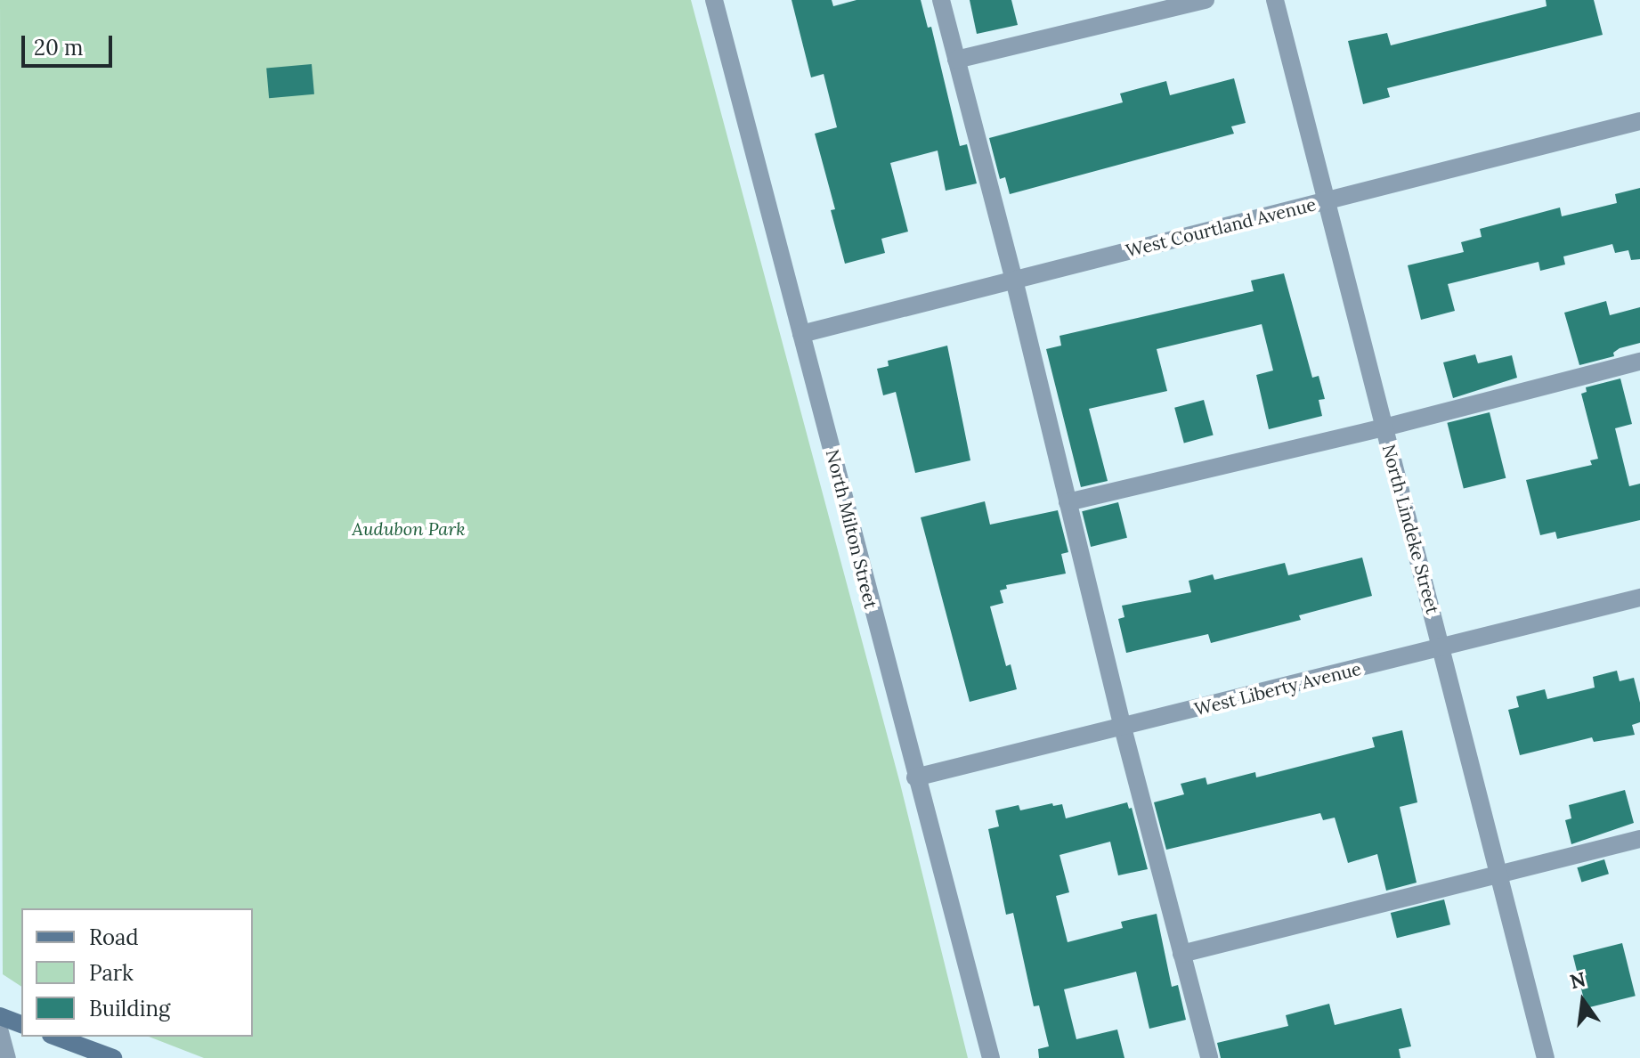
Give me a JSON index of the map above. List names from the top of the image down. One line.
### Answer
{"streets":{"street":["West Courtland Avenue","North Milton Street","North Lindeke Street","West Liberty Avenue"]},"crossings":[["West Courtland Avenue","North Milton Street"],["West Courtland Avenue","North Lindeke Street"],["North Milton Street","West Liberty Avenue"],["North Lindeke Street","West Liberty Avenue"]],"parks":["Audubon Park"],"legend":["Road","Park","Building"],"scale_bar":"20 m","north":"top"}
